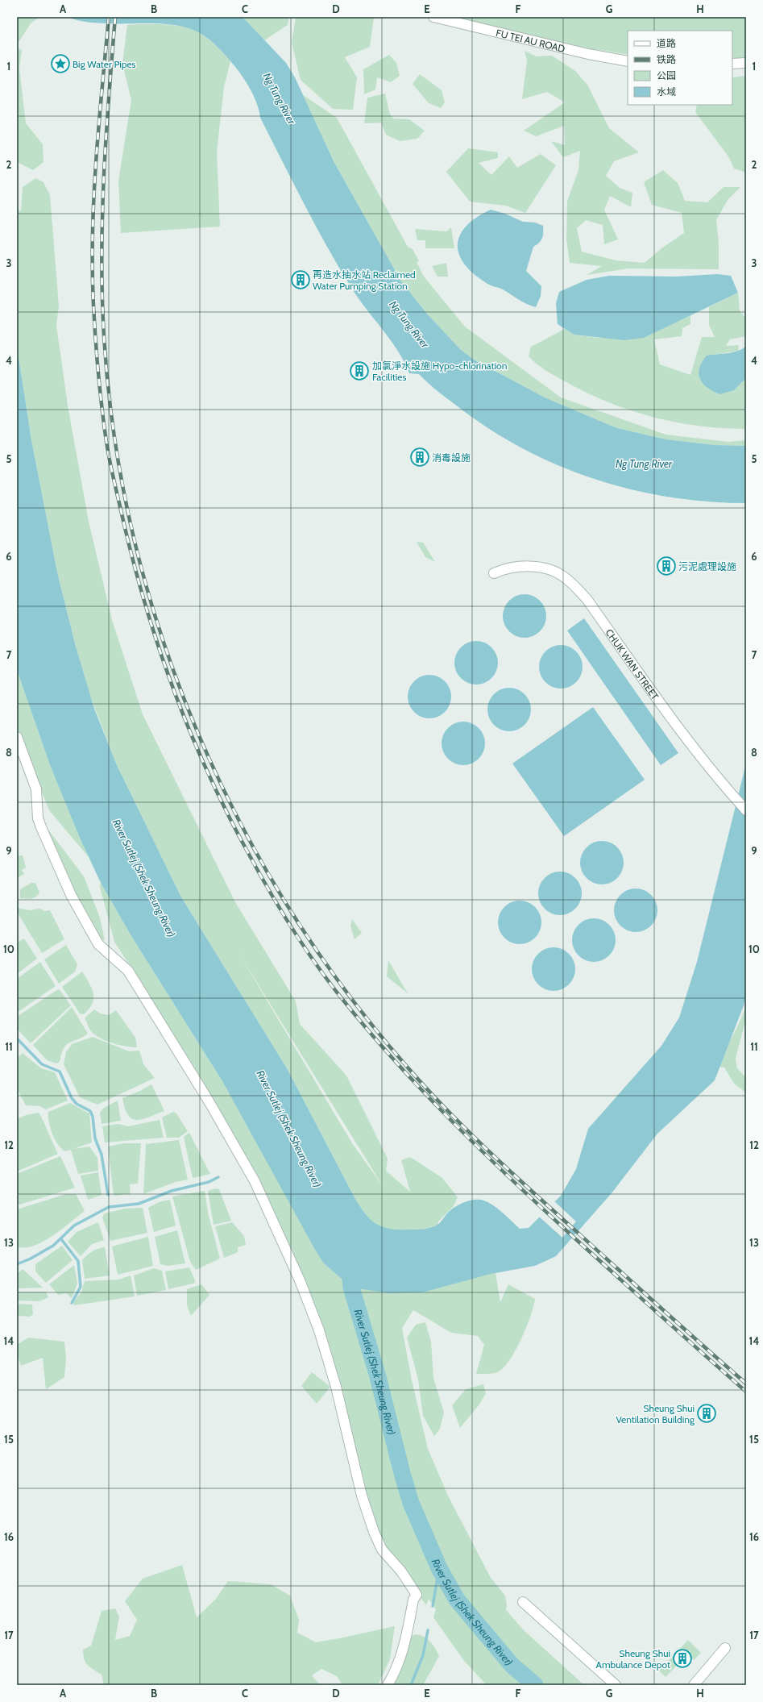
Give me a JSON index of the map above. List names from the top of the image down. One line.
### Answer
{"streets":{"street":["FU TEI AU ROAD","CHUK WAN STREET"]},"water":["Ng Tung River","River Sutlej (Shek Sheung River)"],"places":{"place":["Big Water Pipes"],"building":["再造水抽水站 Reclaimed Water Pumping Station","加氯淨水設施 Hypo-chlorination Facilities","消毒設施","污泥處理設施","Sheung Shui Ventilation Building","Sheung Shui Ambulance Depot"]},"legend":["道路","铁路","公园","水域"],"grid":{"columns":["A","B","C","D","E","F","G","H"],"rows":["1","2","3","4","5","6","7","8","9","10","11","12","13","14","15","16","17"]}}
